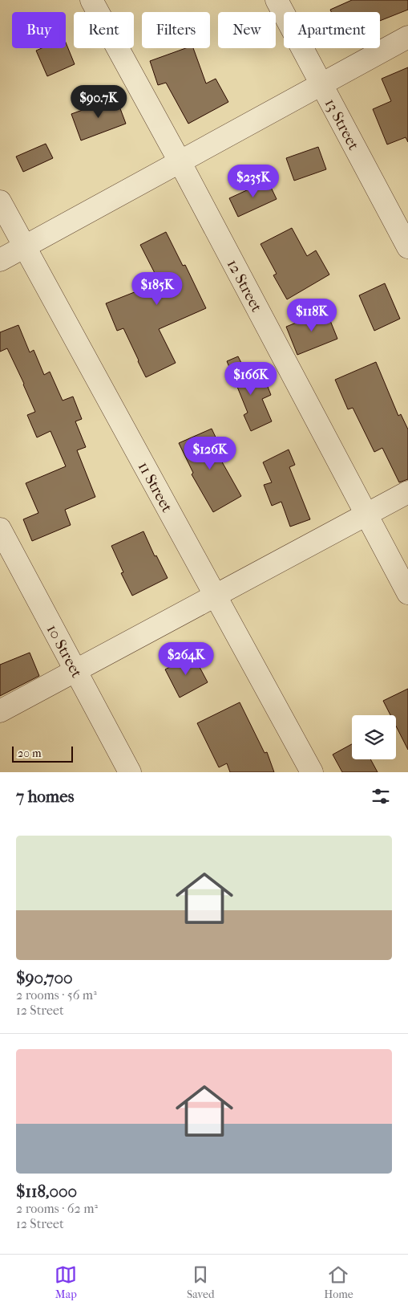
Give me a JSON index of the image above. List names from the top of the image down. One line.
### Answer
{"streets":{"street":["13 Street","12 Street","11 Street","10 Street"]},"scale_bar":"20 m","page":{"chip":["Buy","Rent","Filters","New","Apartment"],"price":["$90.7K","$235K","$185K","$118K","$166K","$126K","$264K"],"scale":"20 m","heading":"7 homes","list":[{"name":"$90,700","note":"2 rooms · 56 m² · 12 Street"},{"name":"$118,000","note":"2 rooms · 62 m² · 12 Street"}],"tabs":["Map","Saved","Home"]}}
